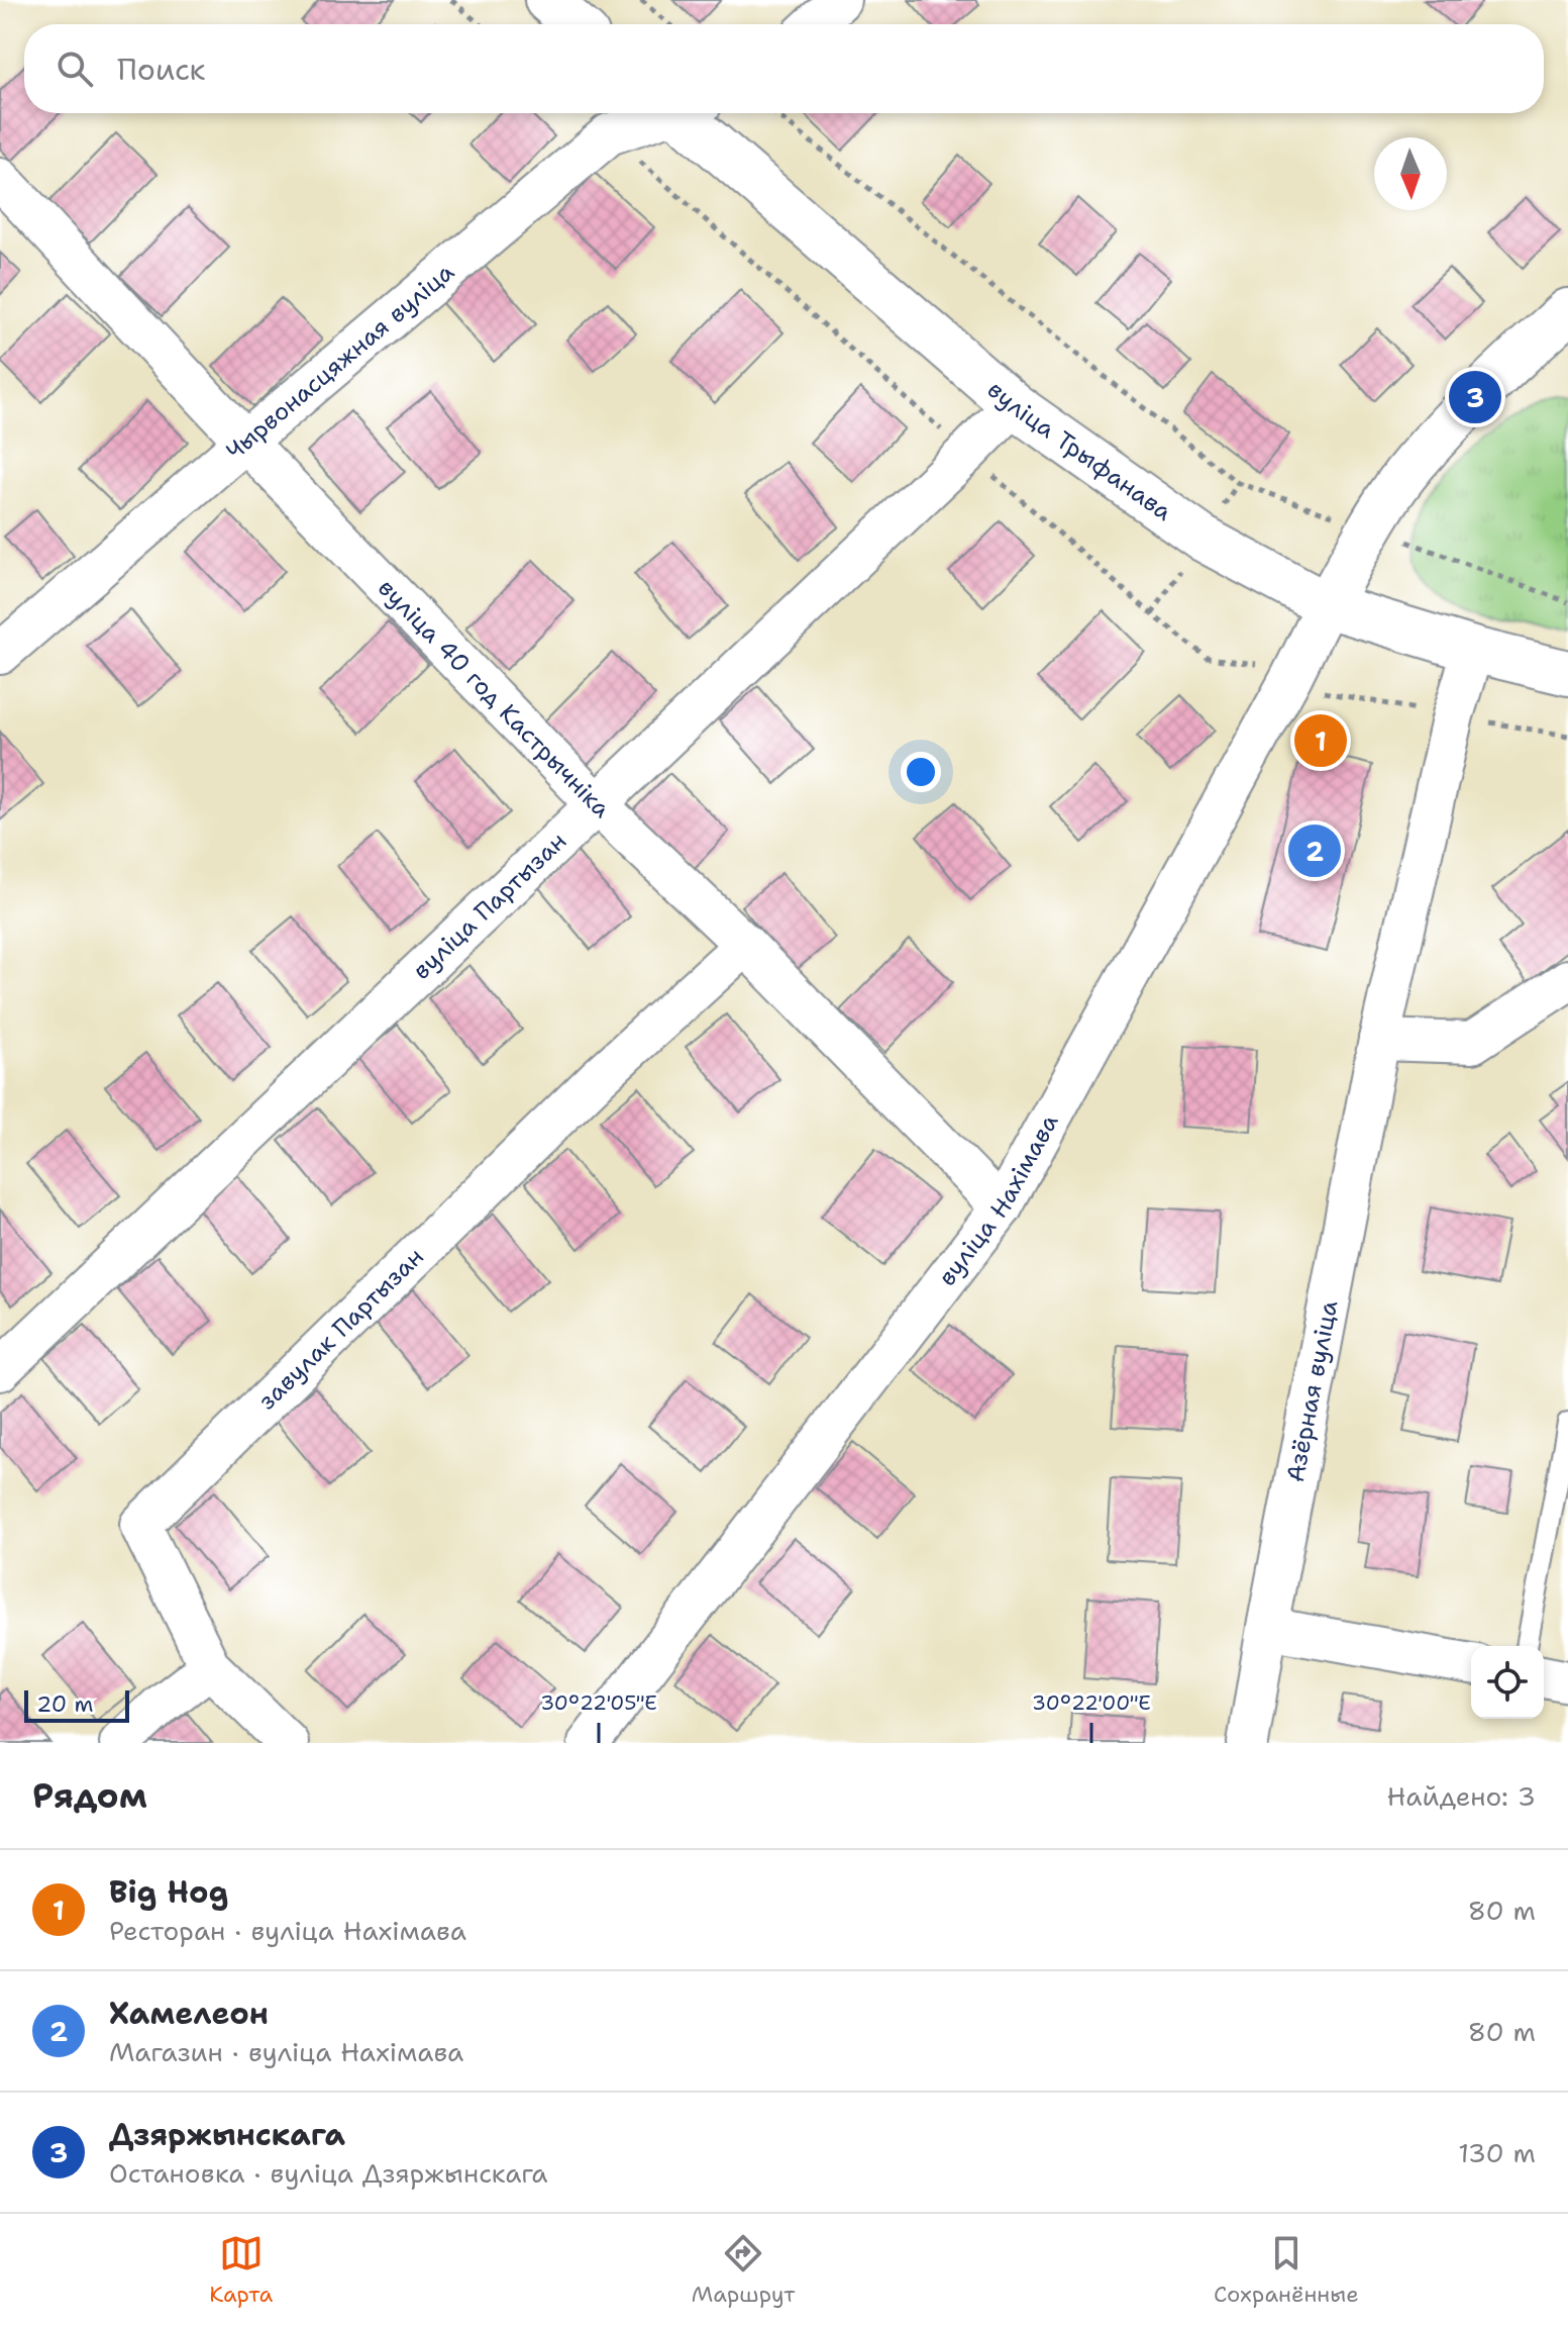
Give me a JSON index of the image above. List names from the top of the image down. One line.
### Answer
{"streets":{"street":["Чырвонасцяжная вуліца","вуліца Трыфанава","вуліца 40 год Кастрычніка","вуліца Партызан","вуліца Нахімава","завулак Партызан","Азёрная вуліца"]},"crossings":[["Чырвонасцяжная вуліца","вуліца 40 год Кастрычніка"],["вуліца Трыфанава","вуліца Партызан"],["вуліца Трыфанава","вуліца Нахімава"],["вуліца Трыфанава","Азёрная вуліца"],["вуліца 40 год Кастрычніка","вуліца Партызан"],["вуліца 40 год Кастрычніка","вуліца Нахімава"],["вуліца 40 год Кастрычніка","завулак Партызан"]],"scale_bar":"20 m","north":"bottom","page":{"search":"Поиск","pins":["3","1","2"],"scale":"20 m","heading":["Рядом","Найдено: 3"],"list":[{"mark":"1","name":"Big Hog","note":"Ресторан · вуліца Нахімава","value":"80 m"},{"mark":"2","name":"Хамелеон","note":"Магазин · вуліца Нахімава","value":"80 m"},{"mark":"3","name":"Дзяржынскага","note":"Остановка · вуліца Дзяржынскага","value":"130 m"}],"nav":["Карта","Маршрут","Сохранённые"]},"coordinates":["30°22'05\"E","30°22'00\"E"]}
